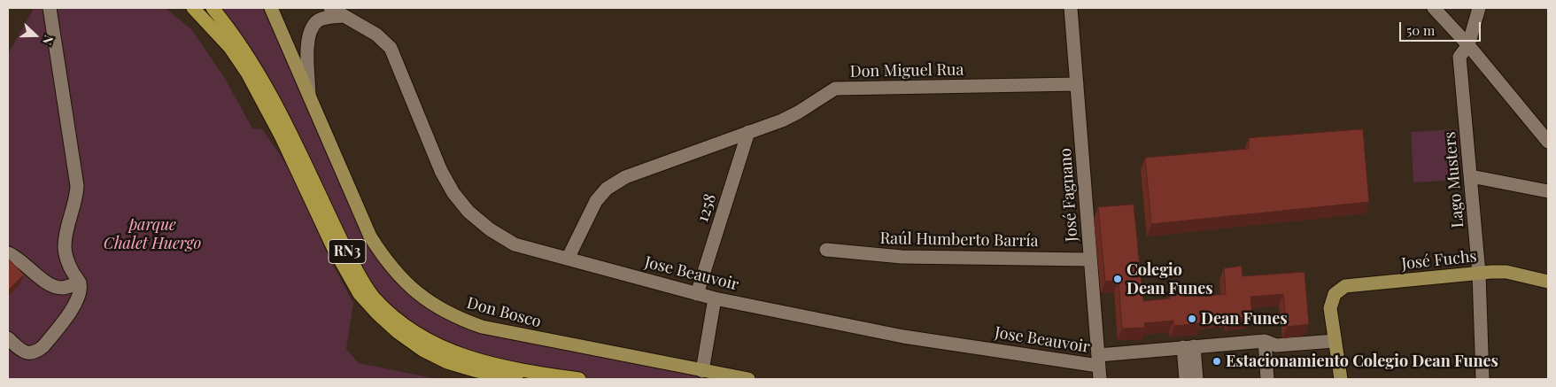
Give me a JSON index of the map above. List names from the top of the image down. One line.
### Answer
{"streets":{"highway":["RN3"],"main road":["José Fuchs","Don Bosco"],"street":["Don Miguel Rua","Lago Musters","José Fagnano","1258","Raúl Humberto Barría","Jose Beauvoir"]},"crossings":[["Don Miguel Rua","José Fagnano"],["Don Miguel Rua","1258"],["Don Miguel Rua","Jose Beauvoir"],["Lago Musters","José Fuchs"],["José Fagnano","Raúl Humberto Barría"],["José Fagnano","Jose Beauvoir"],["1258","Jose Beauvoir"],["José Fuchs","Jose Beauvoir"]],"parks":["parque Chalet Huergo"],"places":["Colegio Dean Funes","Dean Funes","Estacionamiento Colegio Dean Funes"],"scale_bar":"50 m","north":"right"}
